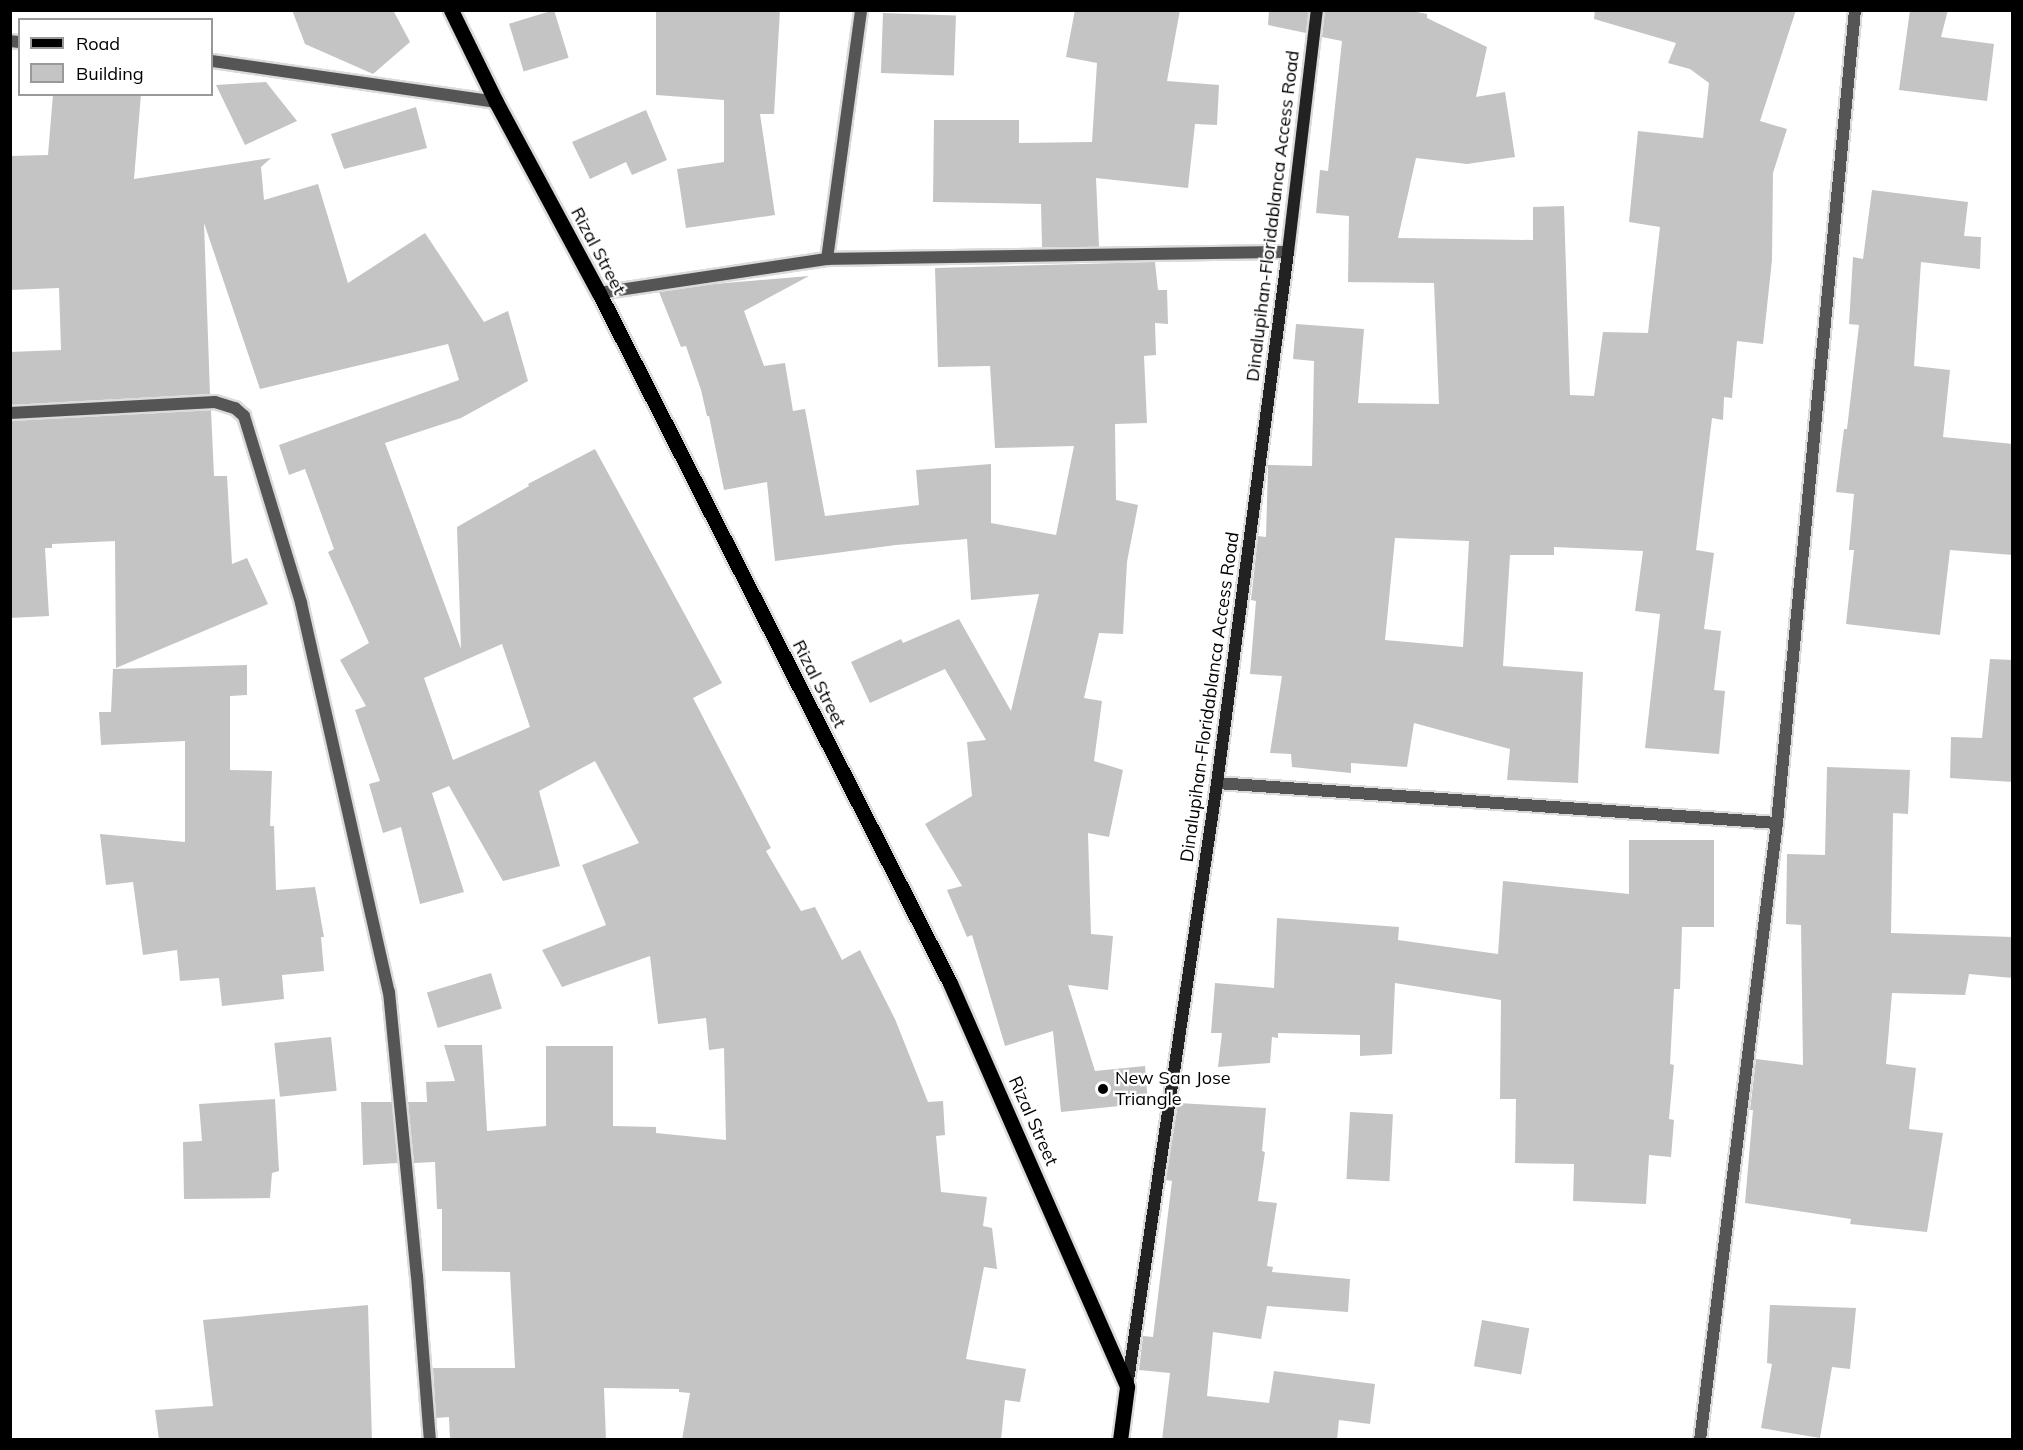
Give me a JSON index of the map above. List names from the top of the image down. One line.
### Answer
{"streets":{"main road":["Dinalupihan-Floridablanca Access Road","Rizal Street"]},"crossings":[["Dinalupihan-Floridablanca Access Road","Rizal Street"]],"places":["New San Jose Triangle"],"legend":["Road","Building"]}
